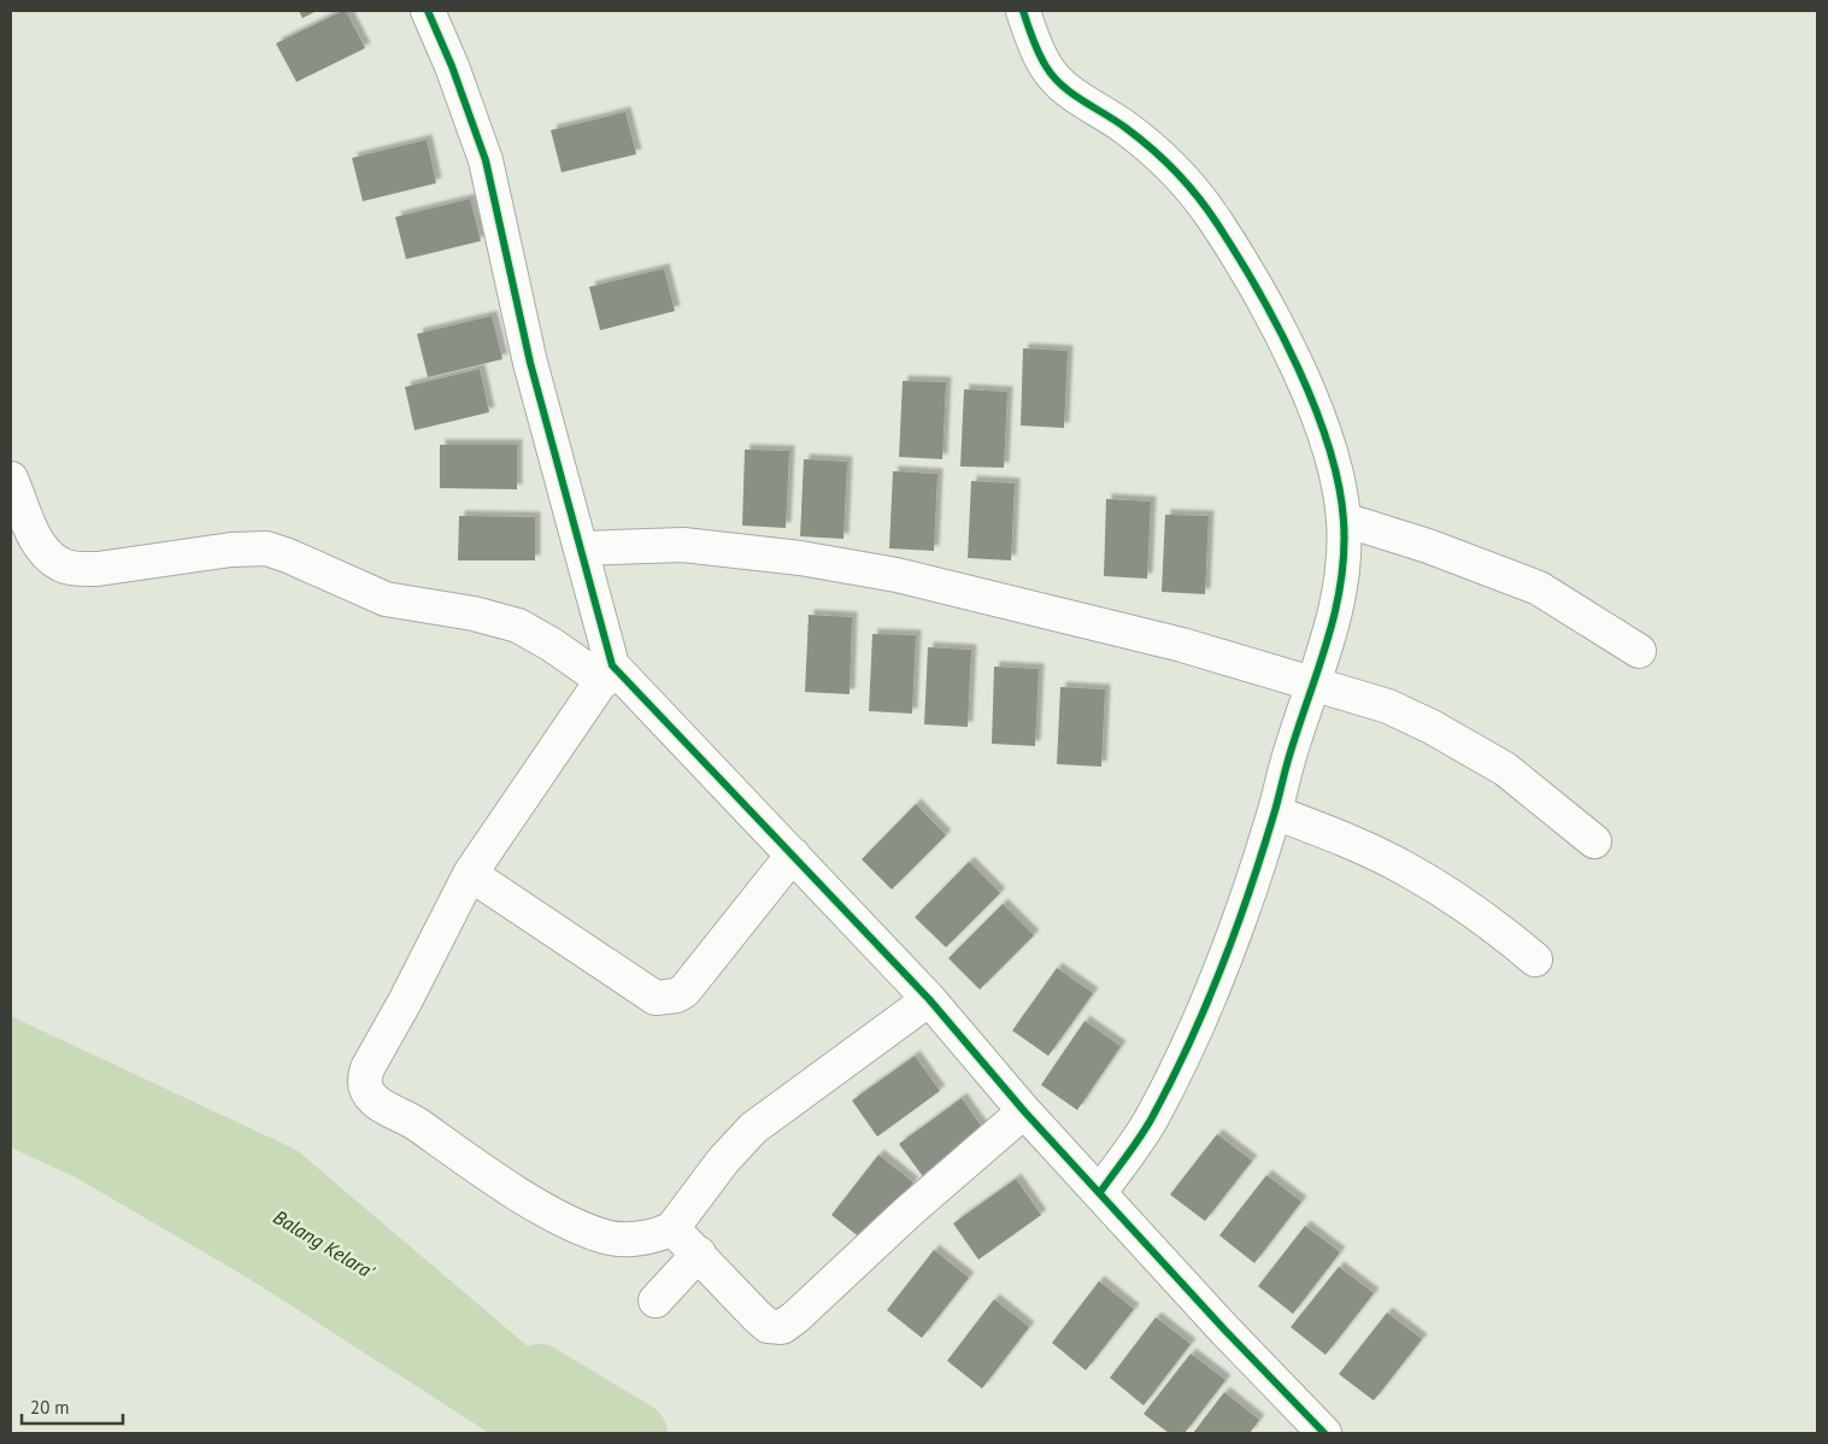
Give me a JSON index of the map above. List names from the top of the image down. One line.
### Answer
{"water":["Balang Kelara'"],"scale_bar":"20 m"}
